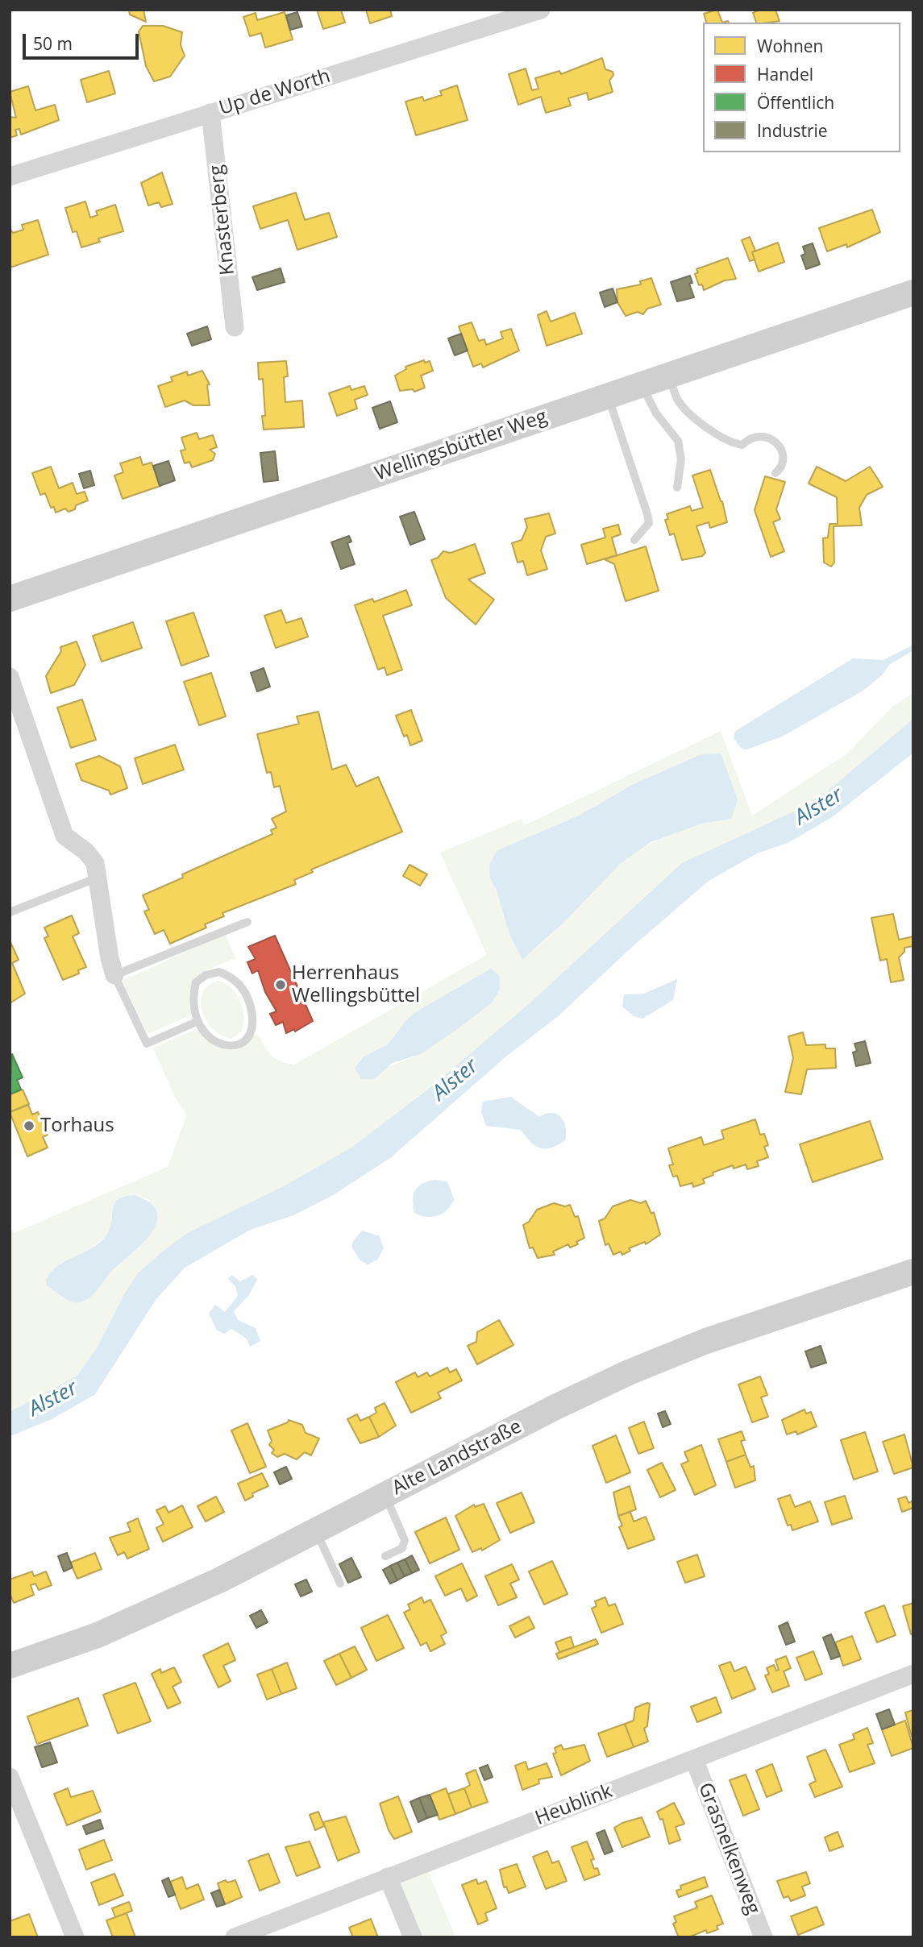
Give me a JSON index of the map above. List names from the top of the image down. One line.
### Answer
{"streets":{"main road":["Wellingsbüttler Weg","Alte Landstraße"],"street":["Up de Worth","Knasterberg","Heublink","Grasnelkenweg"]},"crossings":[["Up de Worth","Knasterberg"],["Heublink","Grasnelkenweg"]],"water":["Alster"],"places":["Herrenhaus Wellingsbüttel","Torhaus"],"legend":["Wohnen","Handel","Öffentlich","Industrie"],"scale_bar":"50 m"}
